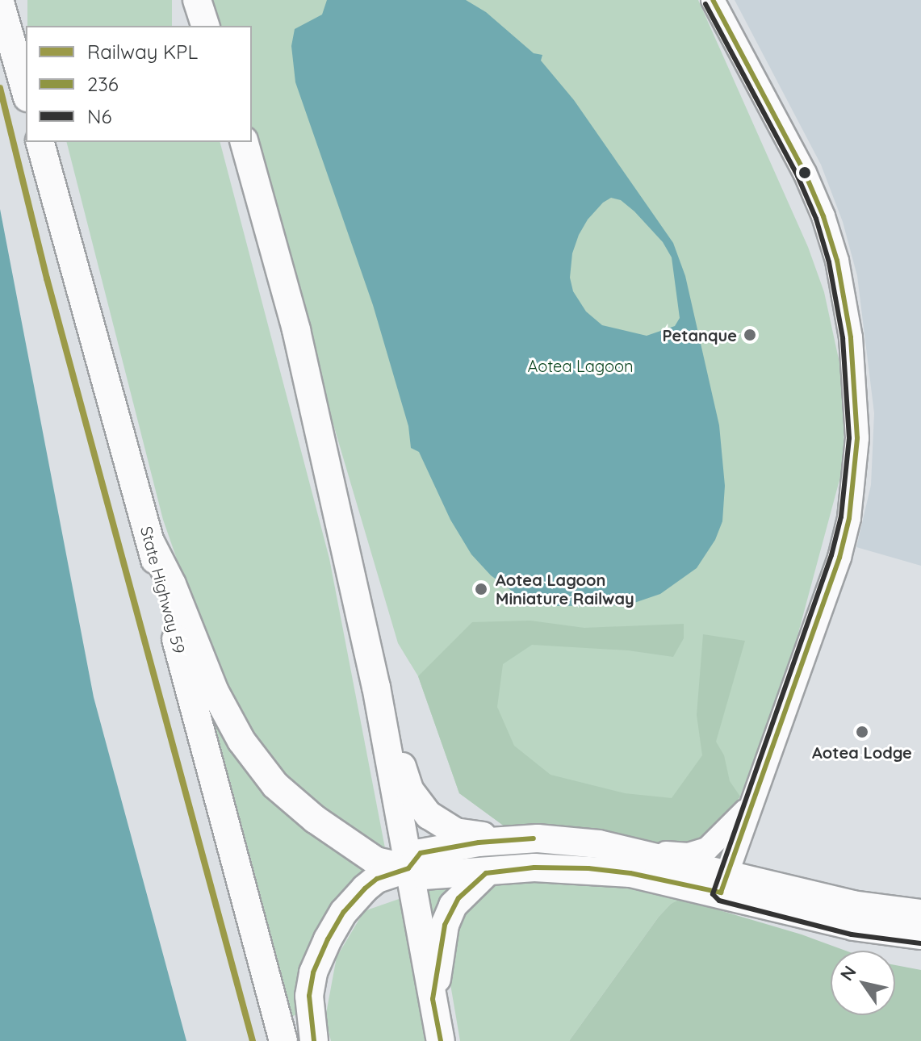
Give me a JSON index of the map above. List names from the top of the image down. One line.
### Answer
{"streets":{"main road":["State Highway 59"]},"parks":["Aotea Lagoon"],"places":["Petanque","Aotea Lagoon Miniature Railway","Aotea Lodge"],"lines":["transit line 236","transit line N6","rail line KPL"],"legend":["Railway KPL","236","N6"],"north":"top left"}
